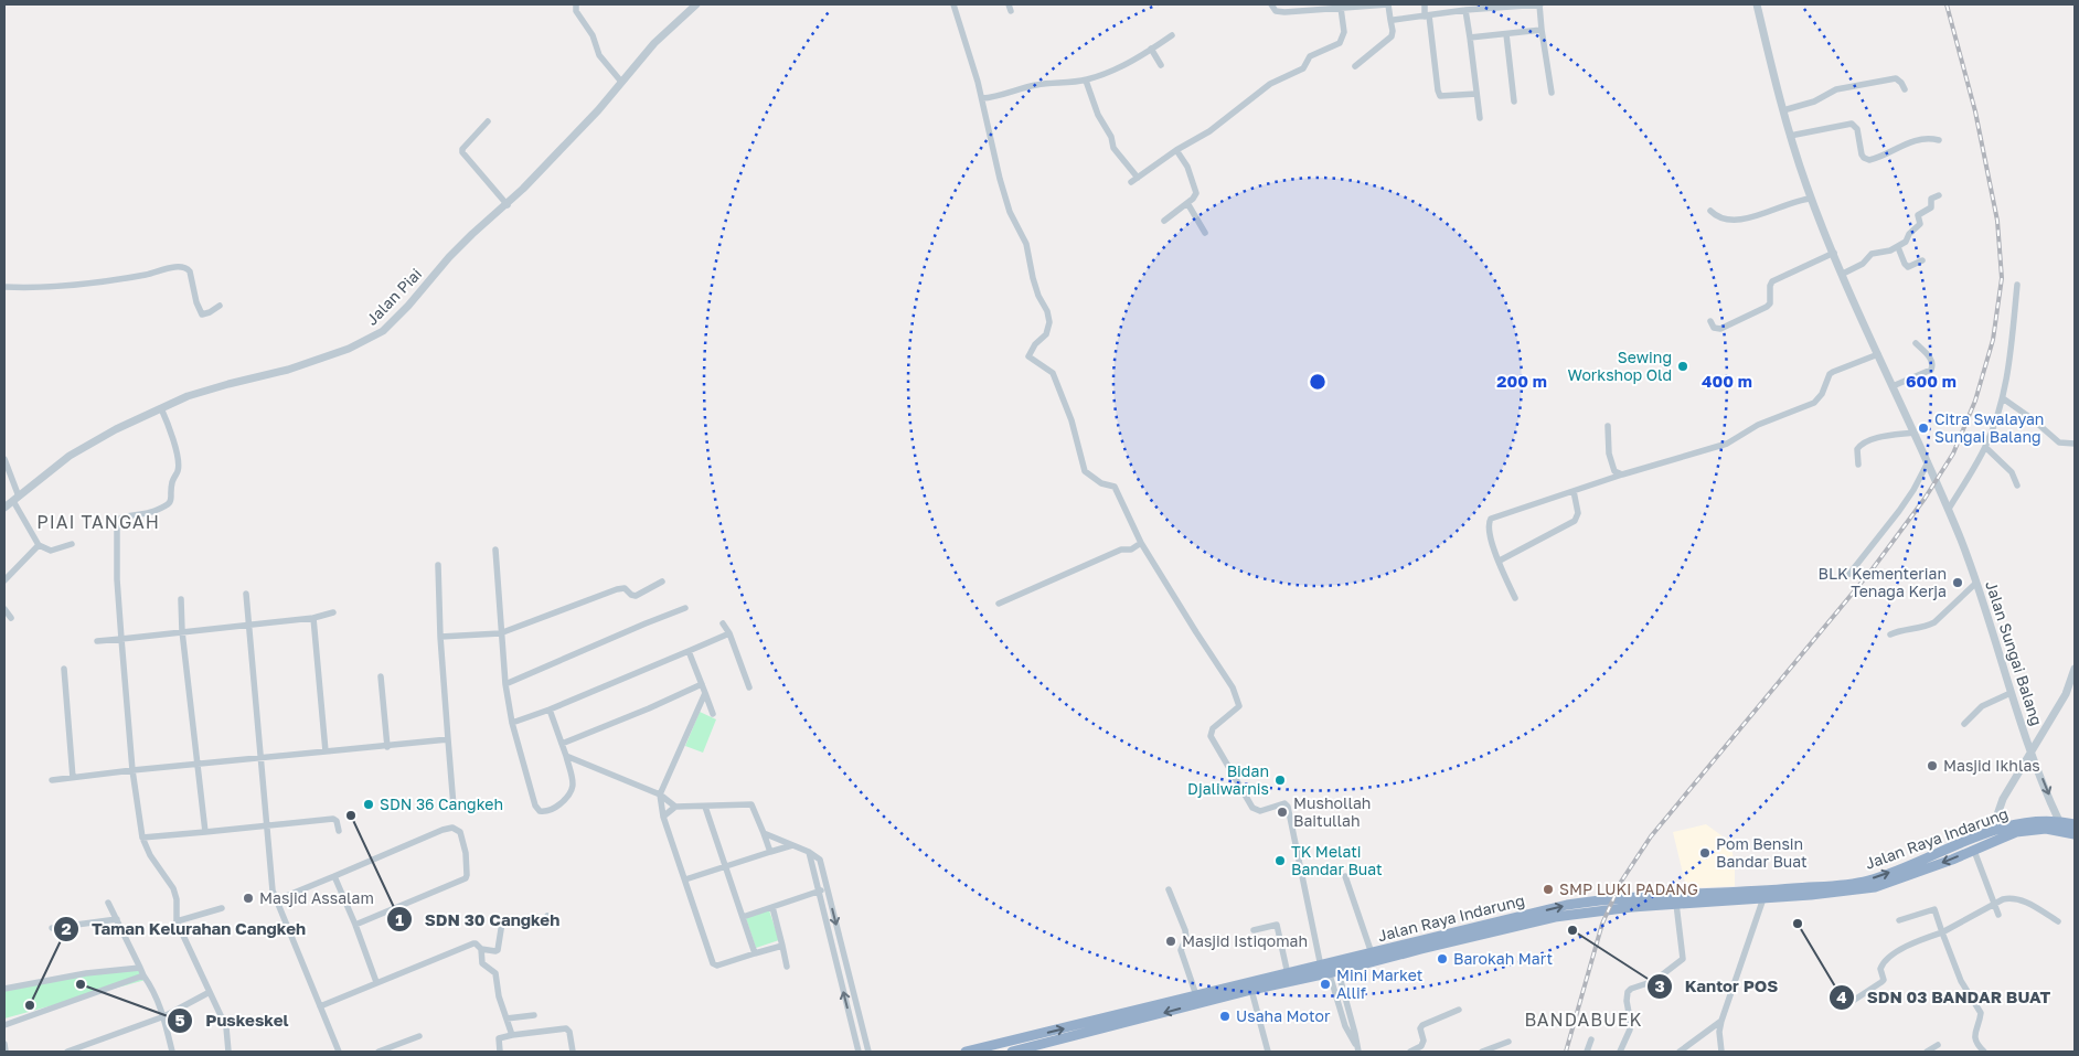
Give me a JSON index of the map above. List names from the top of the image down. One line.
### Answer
{"streets":{"highway":["Jalan Raya Indarung"],"street":["Jalan Piai","Jalan Sungai Balang"]},"crossings":[["Jalan Sungai Balang","Jalan Raya Indarung"]],"districts":["PIAI TANGAH","BANDABUEK"],"places":["Sewing Workshop Old","Citra Swalayan Sungai Balang","BLK Kementerian Tenaga Kerja","Masjid Ikhlas","Bidan Djaliwarnis","SDN 36 Cangkeh","Mushollah Baitullah","SDN 30 Cangkeh","Pom Bensin Bandar Buat","TK Melati Bandar Buat","SMP LUKI PADANG","Masjid Assalam","SDN 03 BANDAR BUAT","Kantor POS","Masjid Istiqomah","Barokah Mart","Puskeskel","Mini Market Allif","Taman Kelurahan Cangkeh","Usaha Motor"],"rings":["200 m","400 m","600 m"]}
